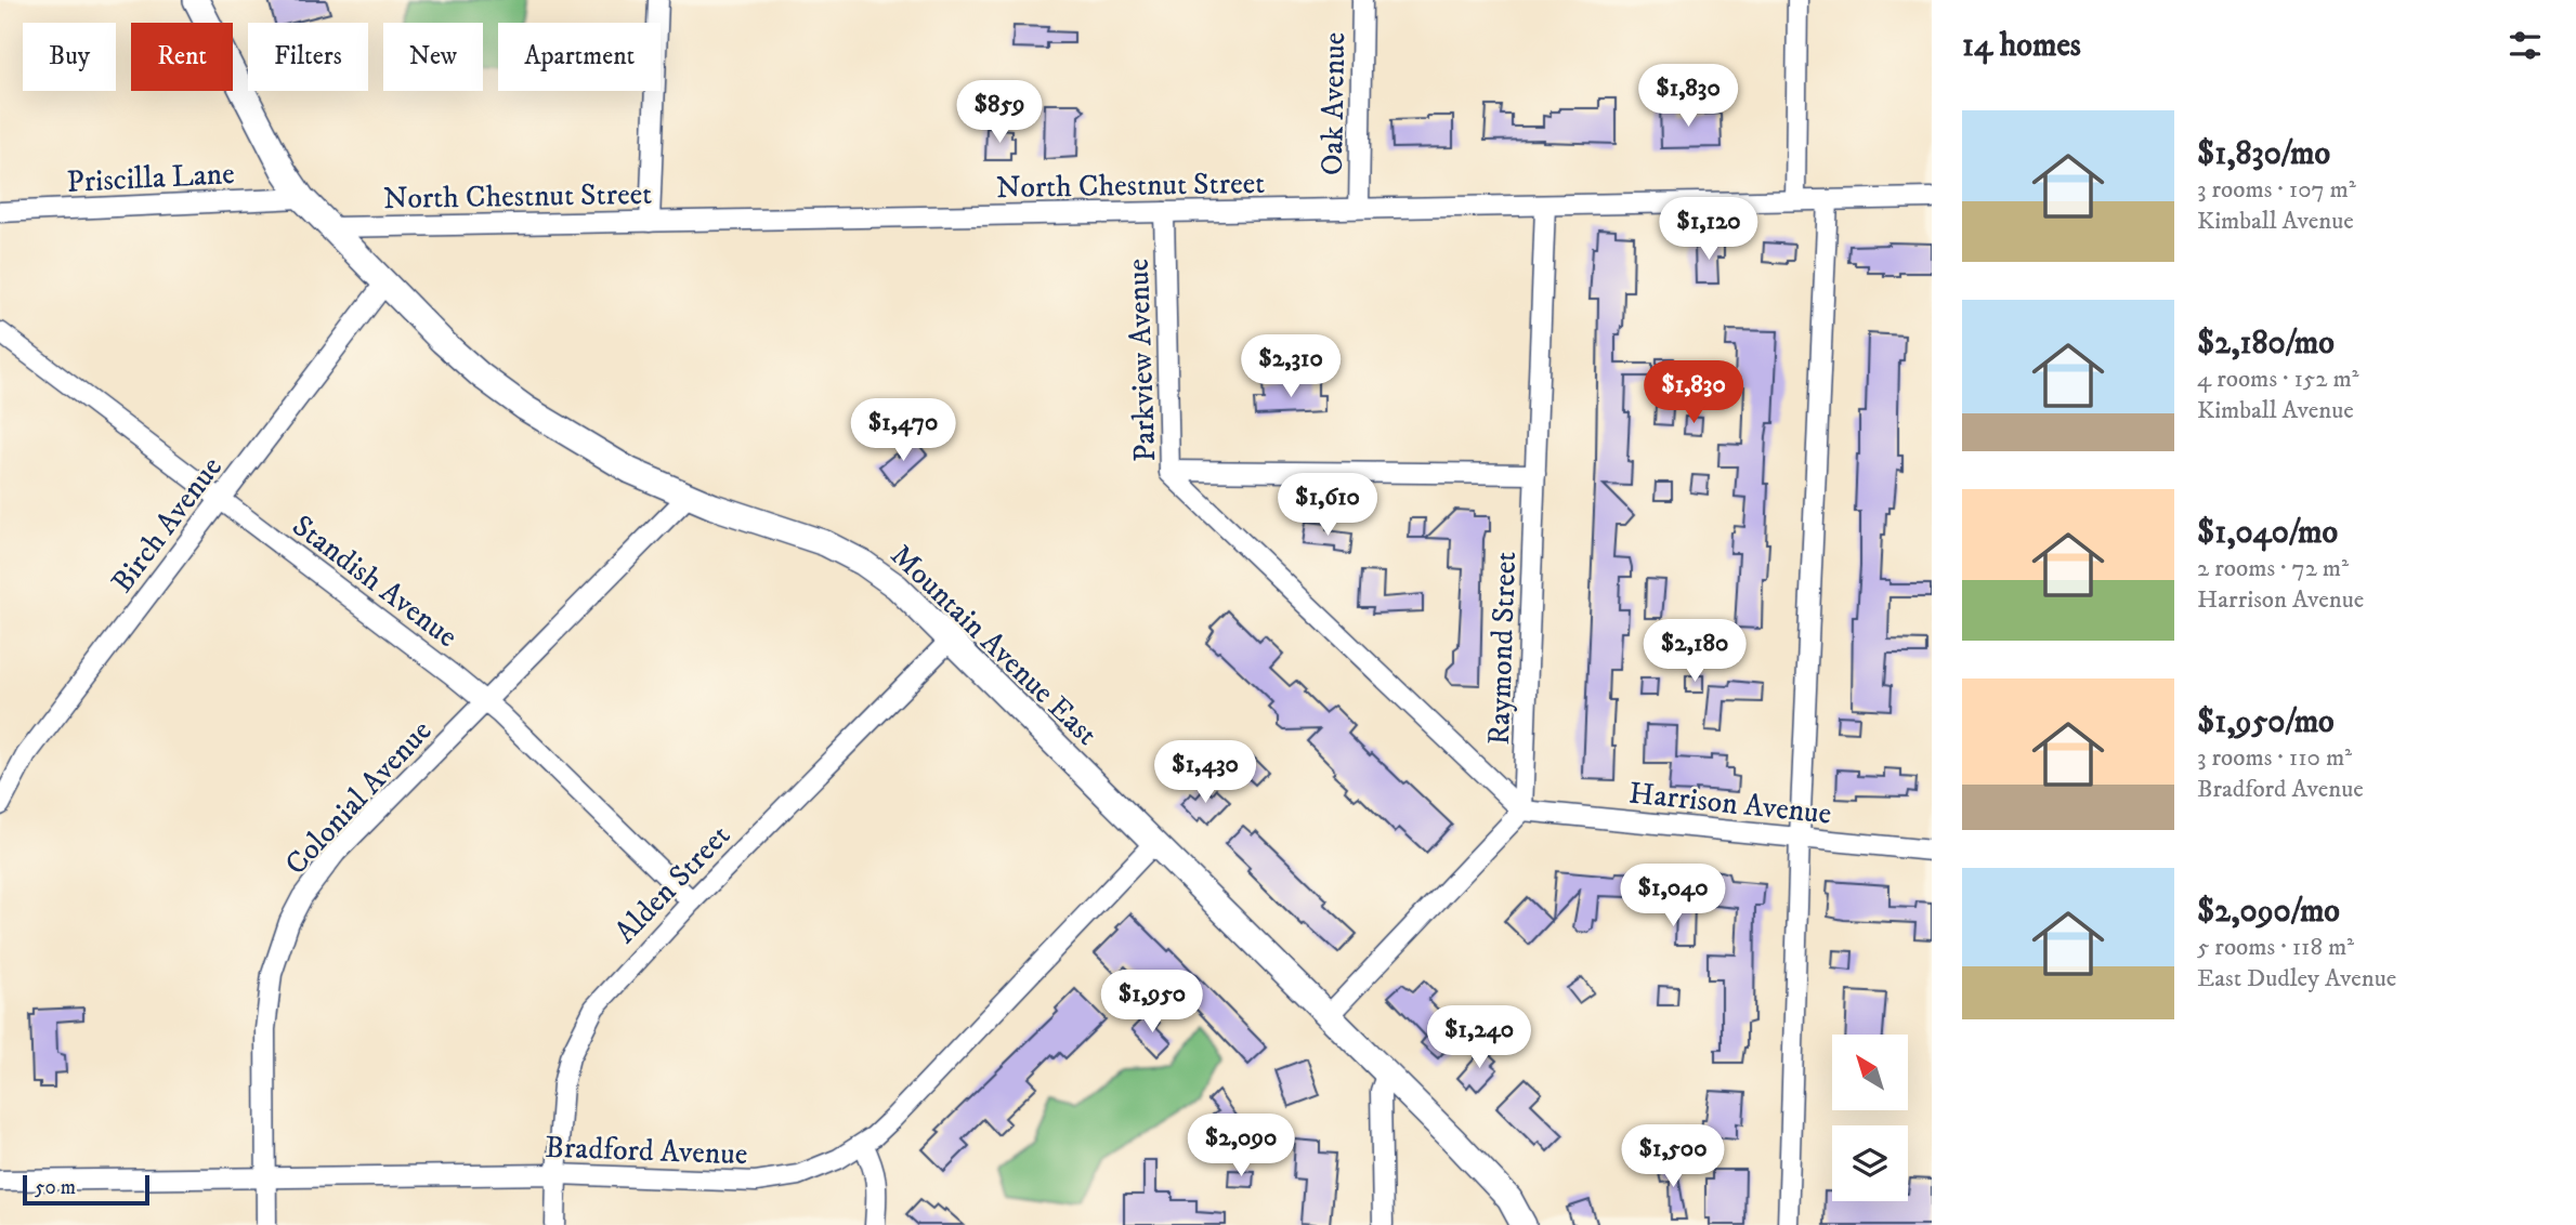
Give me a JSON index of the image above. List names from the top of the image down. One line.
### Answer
{"streets":{"street":["Oak Avenue","Priscilla Lane","North Chestnut Street","Parkview Avenue","Birch Avenue","Standish Avenue","Mountain Avenue East","Raymond Street","Colonial Avenue","Harrison Avenue","Alden Street","Bradford Avenue"]},"crossings":[["Oak Avenue","North Chestnut Street"],["Priscilla Lane","Mountain Avenue East"],["North Chestnut Street","Parkview Avenue"],["North Chestnut Street","Mountain Avenue East"],["North Chestnut Street","Raymond Street"],["Parkview Avenue","Raymond Street"],["Parkview Avenue","Harrison Avenue"],["Birch Avenue","Standish Avenue"],["Birch Avenue","Mountain Avenue East"],["Standish Avenue","Colonial Avenue"],["Standish Avenue","Alden Street"],["Mountain Avenue East","Colonial Avenue"],["Mountain Avenue East","Alden Street"],["Mountain Avenue East","Bradford Avenue"],["Raymond Street","Harrison Avenue"],["Colonial Avenue","Bradford Avenue"],["Alden Street","Bradford Avenue"]],"scale_bar":"50 m","north":"top left","page":{"heading":"14 homes","chip":["Buy","Rent","Filters","New","Apartment"],"price":["$1,830","$859","$1,120","$2,310","$1,830","$1,470","$1,610","$2,180","$1,430","$1,040","$1,950","$1,240","$2,090","$1,500"],"list":[{"name":"$1,830/mo","note":"3 rooms · 107 m² · Kimball Avenue"},{"name":"$2,180/mo","note":"4 rooms · 152 m² · Kimball Avenue"},{"name":"$1,040/mo","note":"2 rooms · 72 m² · Harrison Avenue"},{"name":"$1,950/mo","note":"3 rooms · 110 m² · Bradford Avenue"},{"name":"$2,090/mo","note":"5 rooms · 118 m² · East Dudley Avenue"}],"scale":"50 m"}}
